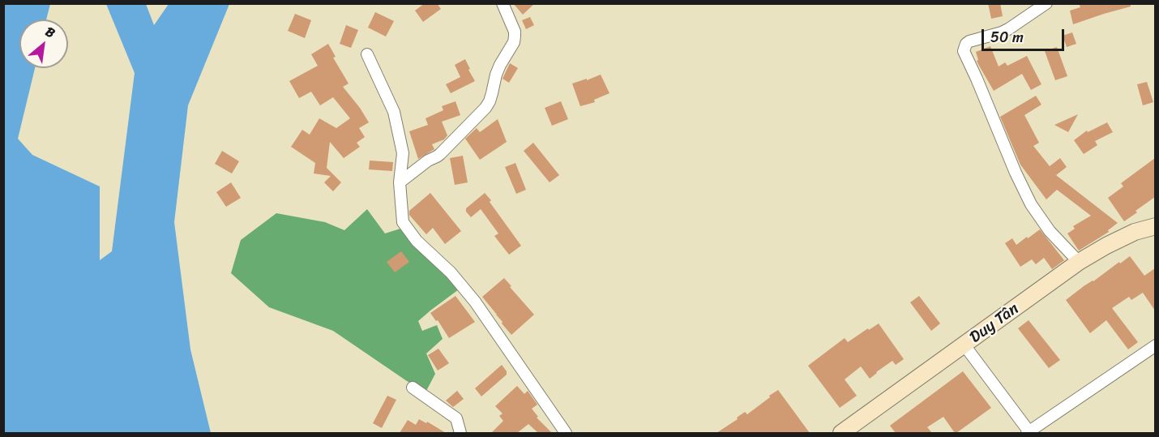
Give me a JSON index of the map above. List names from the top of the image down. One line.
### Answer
{"streets":{"street":["Duy Tân"]},"scale_bar":"50 m","north":"top right"}
